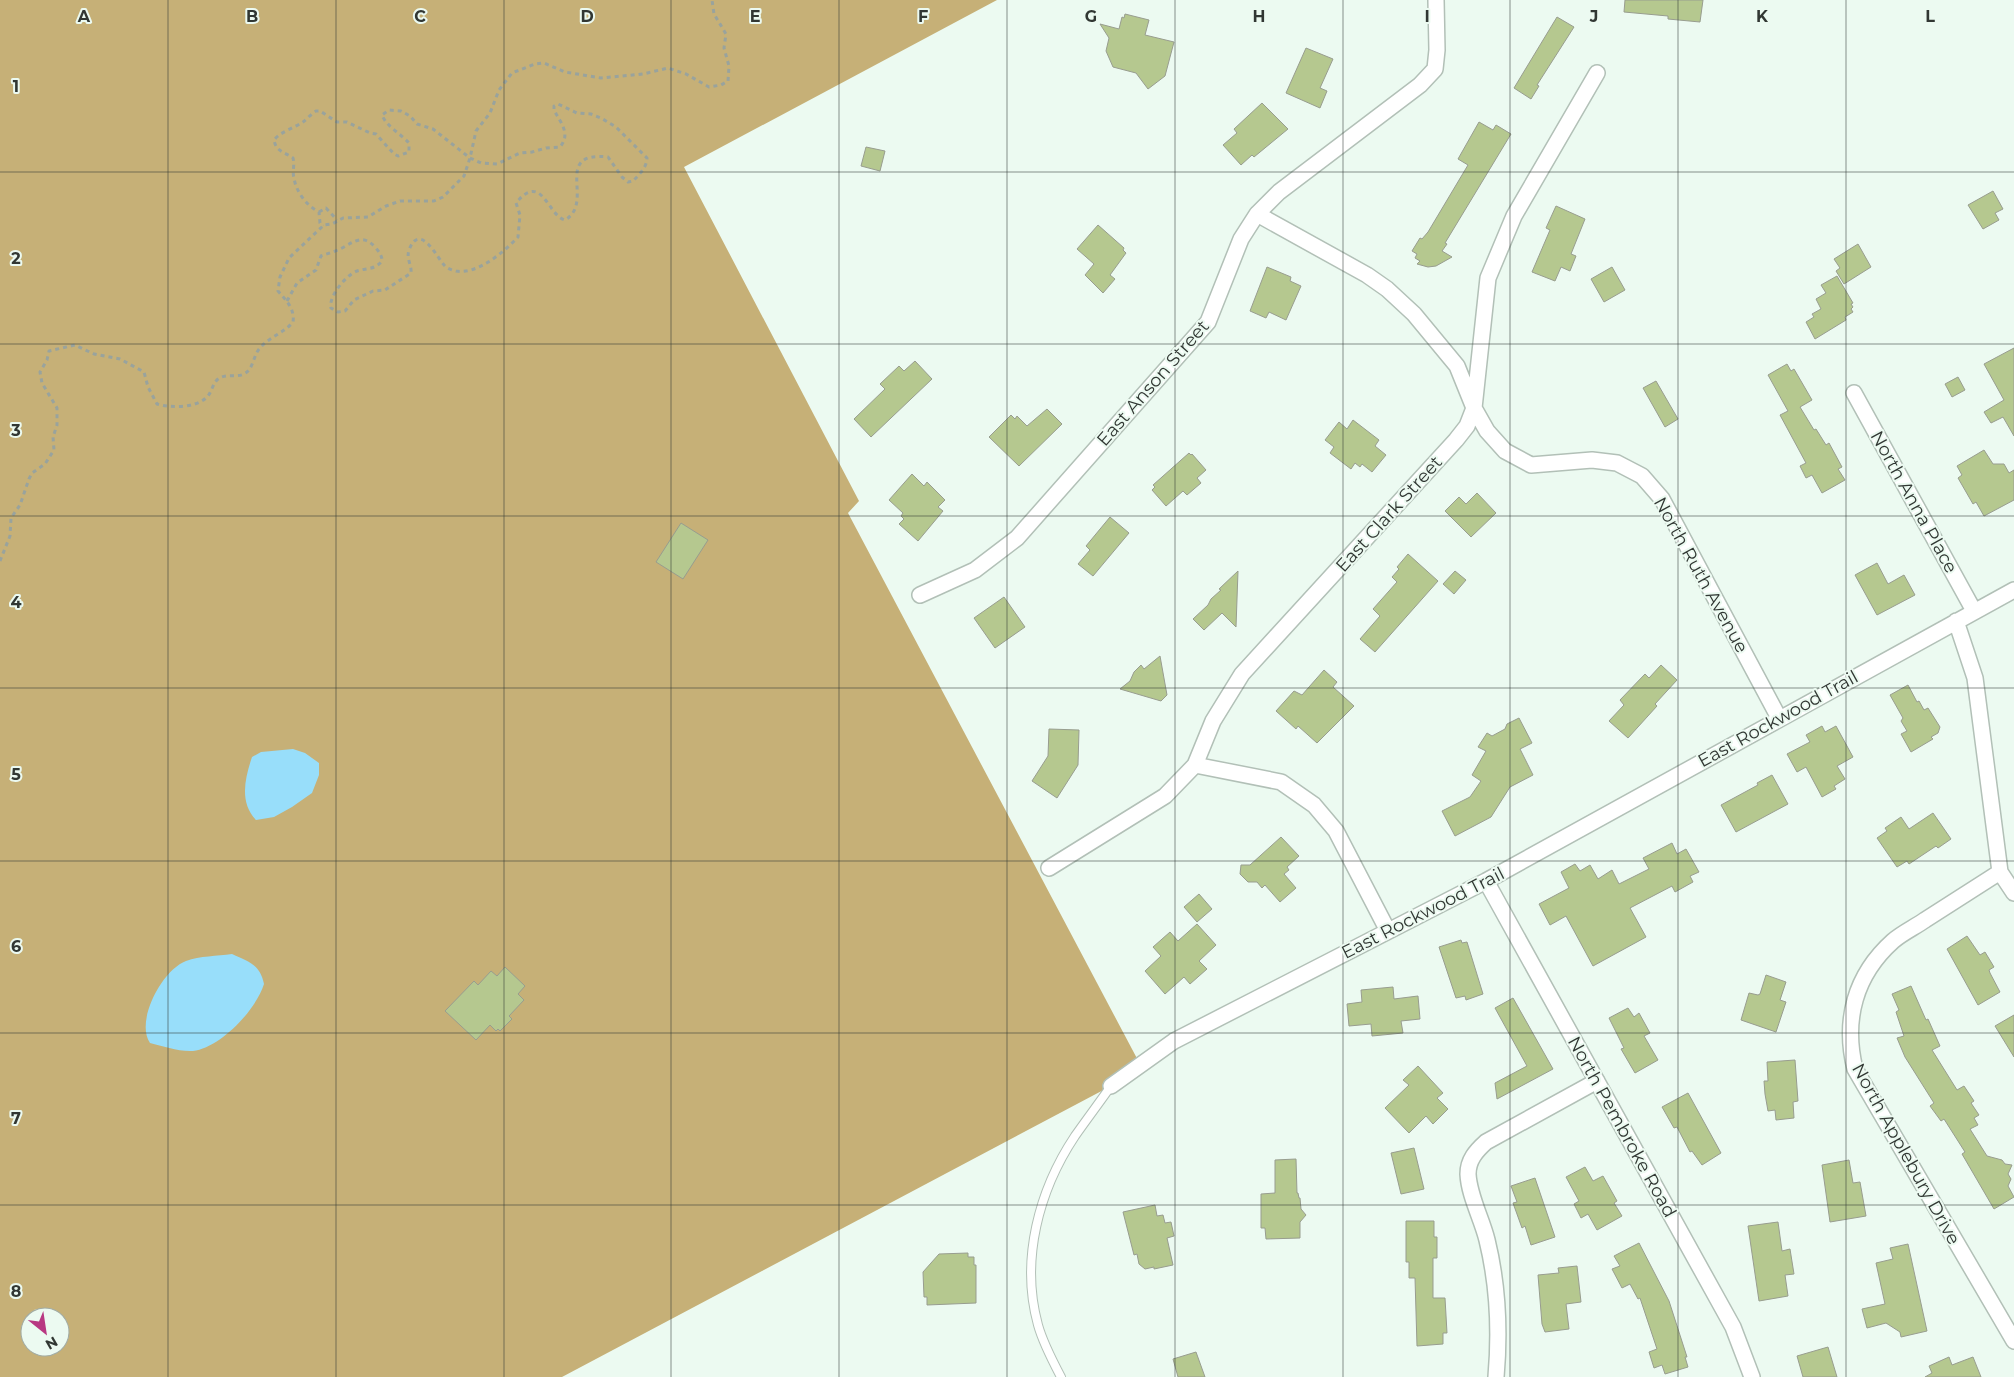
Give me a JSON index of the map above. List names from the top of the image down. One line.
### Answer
{"streets":{"street":["East Anson Street","North Anna Place","East Clark Street","North Ruth Avenue","East Rockwood Trail","North Pembroke Road","North Applebury Drive"]},"crossings":[["East Anson Street","North Ruth Avenue"],["North Anna Place","East Rockwood Trail"],["East Clark Street","North Ruth Avenue"],["North Ruth Avenue","East Rockwood Trail"],["East Rockwood Trail","North Pembroke Road"]],"north":"bottom right","grid":{"columns":["A","B","C","D","E","F","G","H","I","J","K","L"],"rows":["1","2","3","4","5","6","7","8"]}}
